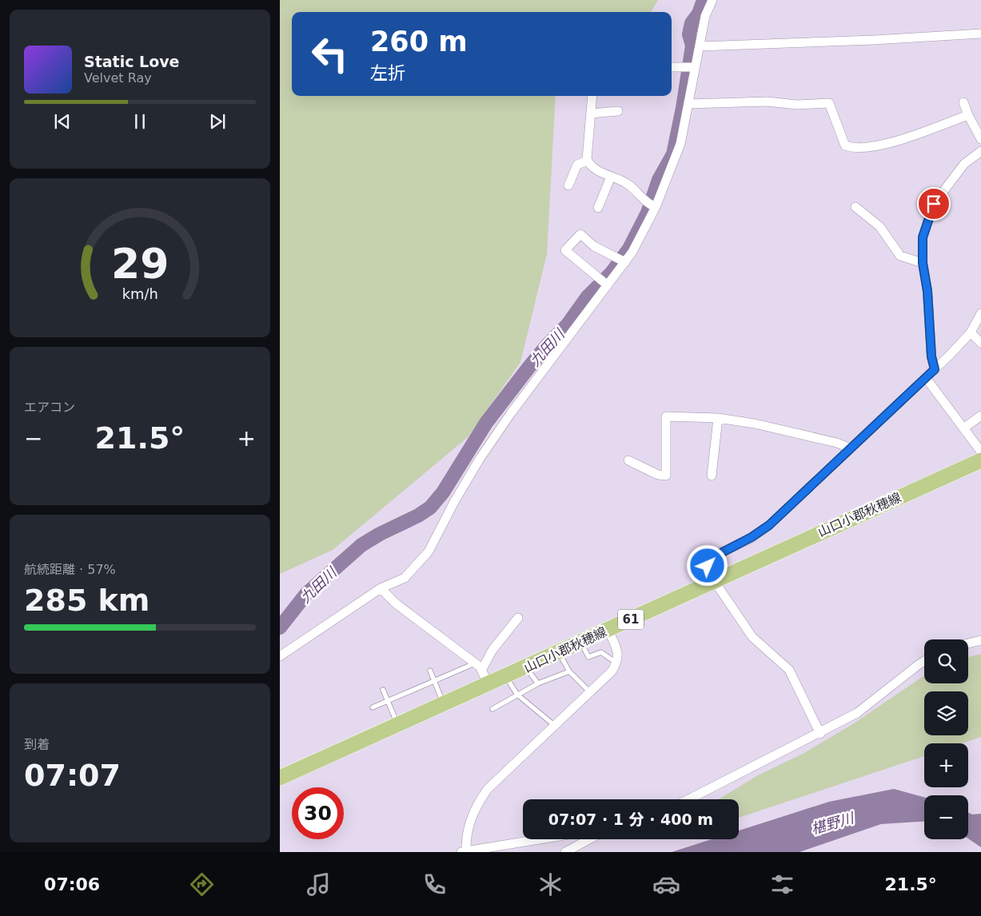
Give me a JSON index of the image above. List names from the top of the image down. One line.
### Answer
{"streets":{"main road":["山口小郡秋穂線","61"]},"water":["九田川","椹野川"],"page":{"turn":["260 m","左折"],"song":["Static Love","Velvet Ray"],"tile":["エアコン",["航続距離 · 57%","285 km"],["到着","07:07"]],"heat":["−","21.5°","+"],"map_buttons":["+","−"],"limit":"30","trip":"07:07 · 1 分 · 400 m","tabs":["07:06","21.5°"],"gauge":["29","km/h"]}}
